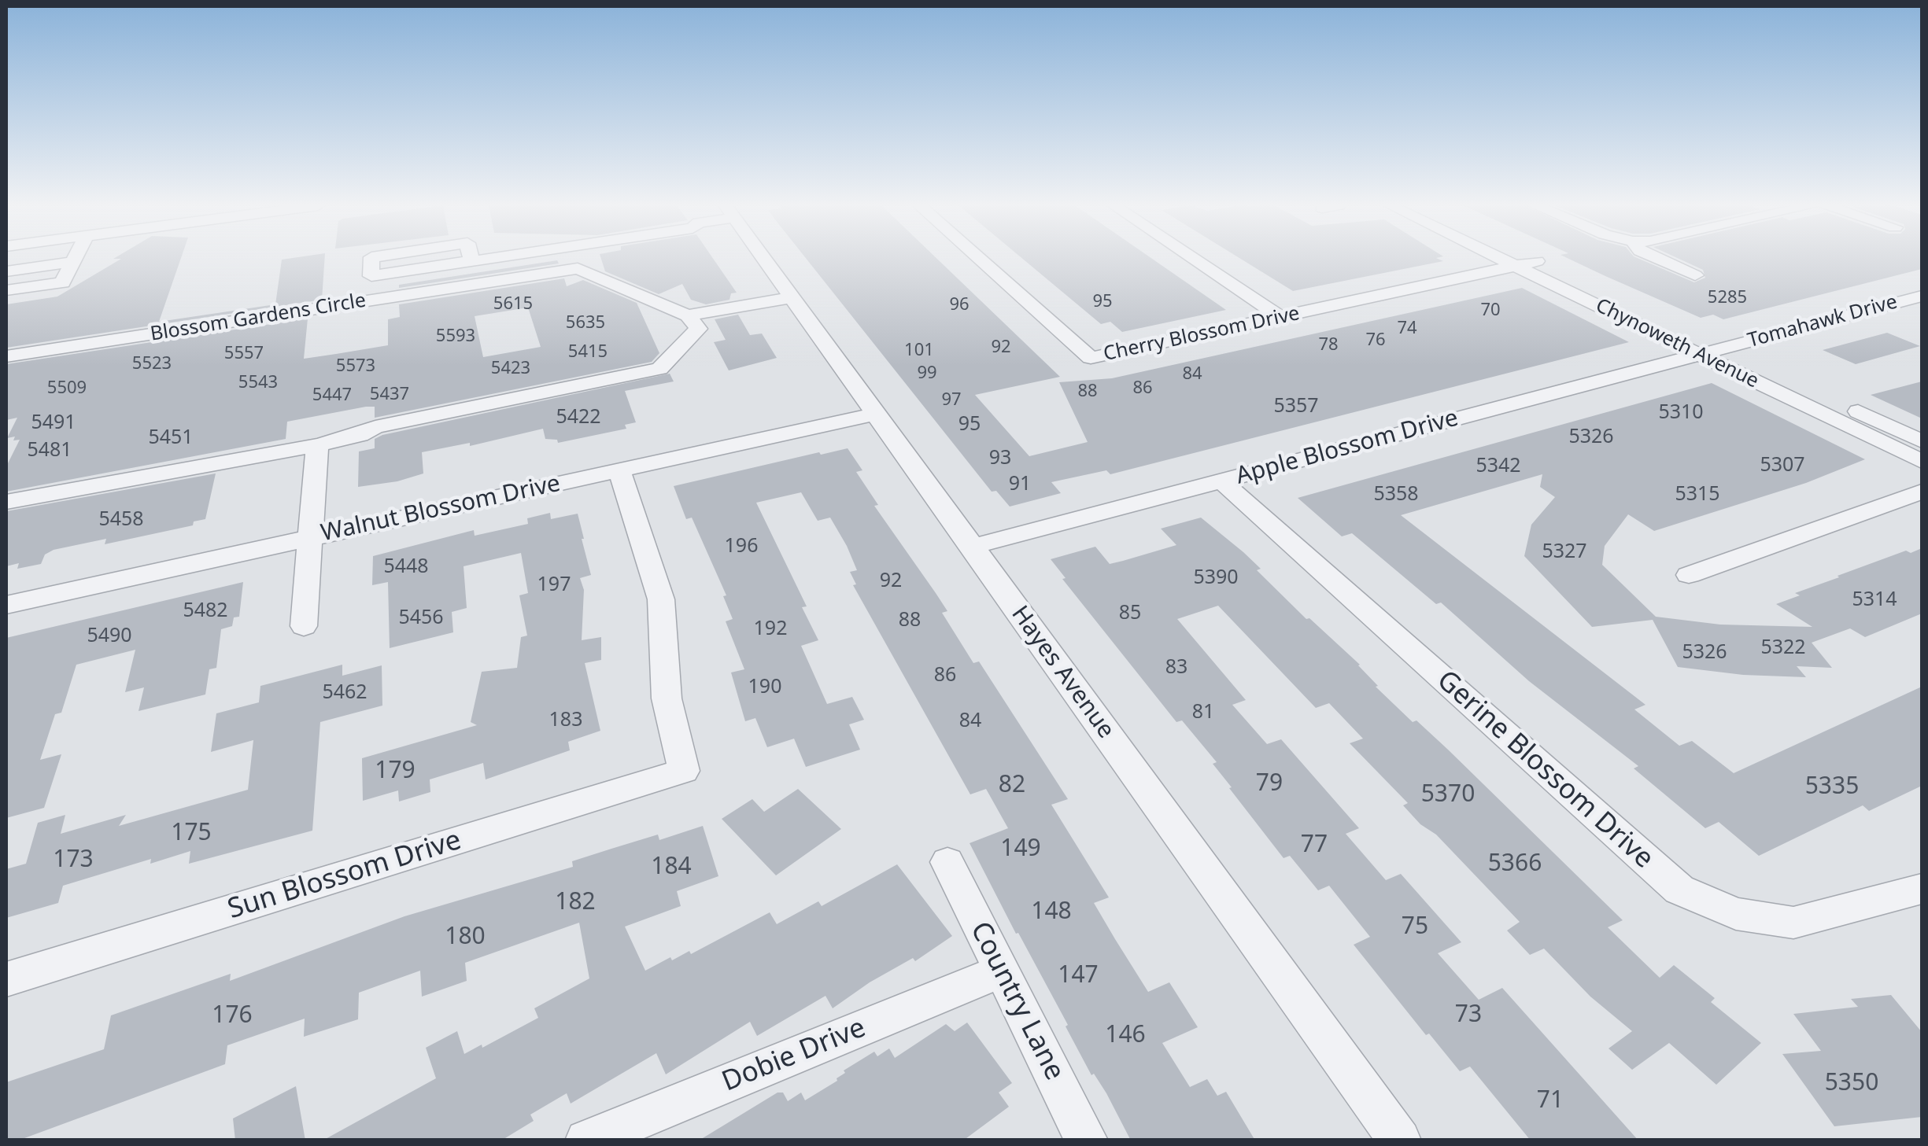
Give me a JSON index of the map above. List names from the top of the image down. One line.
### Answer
{"streets":{"street":["Blossom Gardens Circle","Tomahawk Drive","Cherry Blossom Drive","Chynoweth Avenue","Apple Blossom Drive","Walnut Blossom Drive","Hayes Avenue","Gerine Blossom Drive","Sun Blossom Drive","Country Lane","Dobie Drive"]},"crossings":[["Tomahawk Drive","Chynoweth Avenue"],["Tomahawk Drive","Apple Blossom Drive"],["Cherry Blossom Drive","Chynoweth Avenue"],["Chynoweth Avenue","Apple Blossom Drive"],["Apple Blossom Drive","Hayes Avenue"],["Apple Blossom Drive","Gerine Blossom Drive"],["Walnut Blossom Drive","Hayes Avenue"],["Walnut Blossom Drive","Sun Blossom Drive"],["Country Lane","Dobie Drive"]],"house_numbers":["5285","95","5615","96","70","5635","74","5593","76","78","92","101","5415","5557","5523","5573","5423","99","84","5543","5509","86","88","5437","5447","97","5357","5310","5422","5491","95","5326","5451","5481","93","5307","5342","91","5358","5315","5458","196","5327","5448","5390","92","197","5314","5482","85","5456","88","192","5490","5322","5326","83","86","190","5462","81","183","84","179","79","82","5335","5370","175","77","149","173","5366","184","182","148","75","180","147","73","176","146","5350","71"]}
